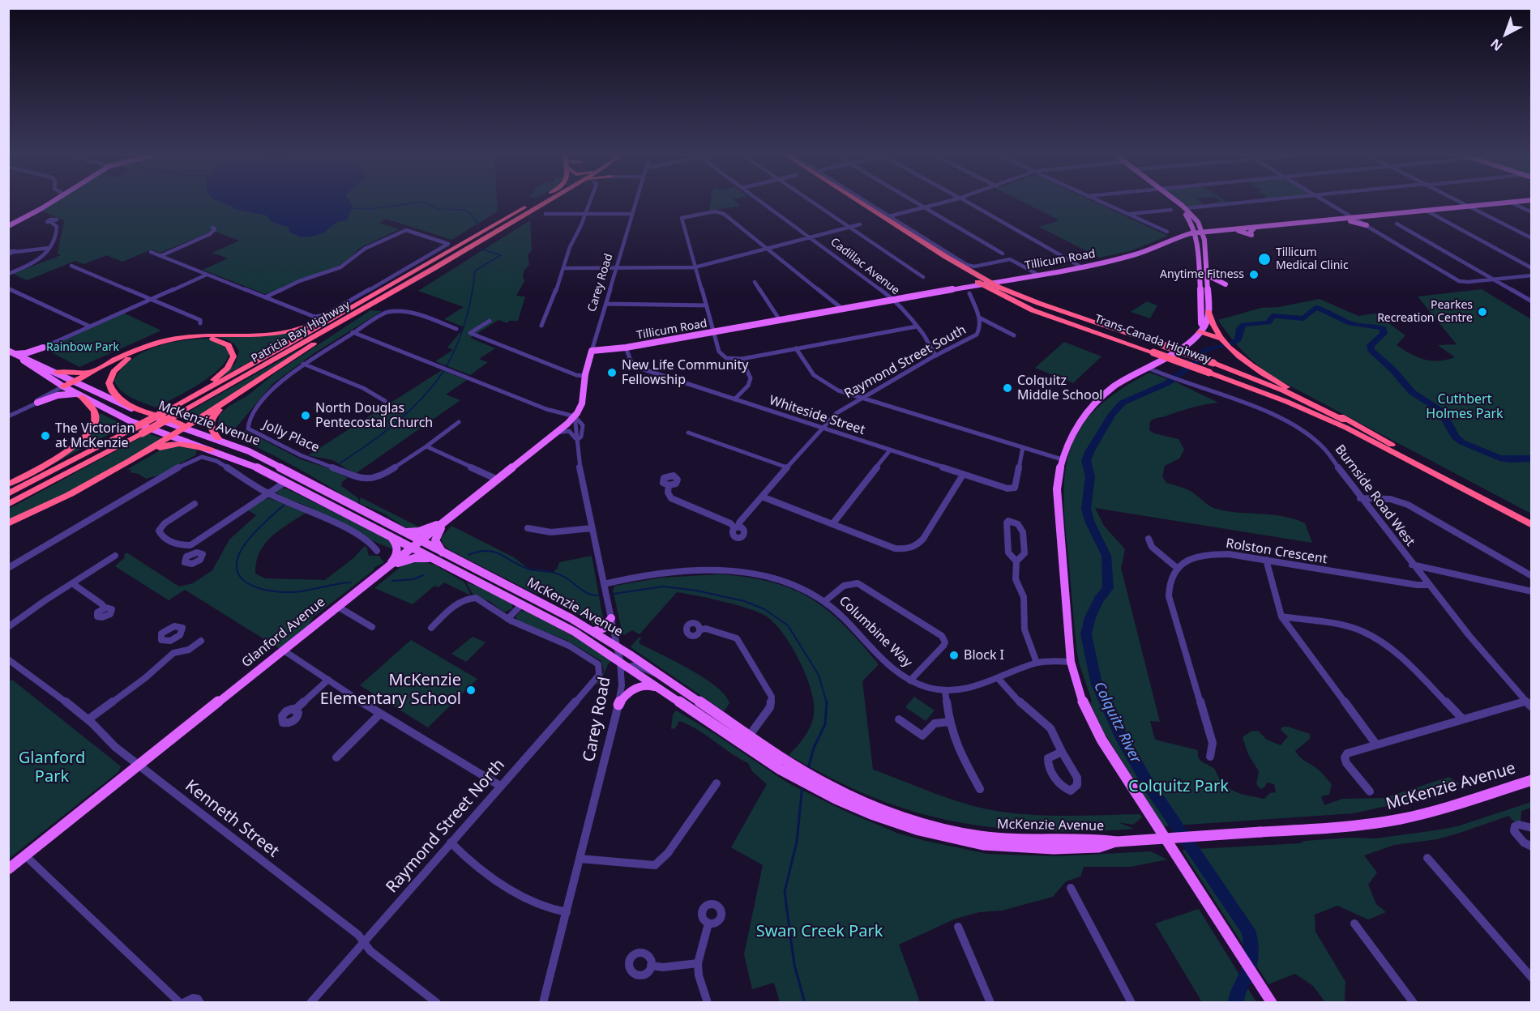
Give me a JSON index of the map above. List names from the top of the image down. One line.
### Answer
{"streets":{"highway":["Patricia Bay Highway","Trans-Canada Highway"],"main road":["Tillicum Road","Carey Road","McKenzie Avenue","Glanford Avenue"],"street":["Cadillac Avenue","Raymond Street South","Whiteside Street","Jolly Place","Burnside Road West","Rolston Crescent","Columbine Way","Kenneth Street","Raymond Street North"]},"crossings":[["Tillicum Road","Cadillac Avenue"],["Tillicum Road","Carey Road"],["Tillicum Road","Trans-Canada Highway"],["Tillicum Road","Whiteside Street"],["Cadillac Avenue","Raymond Street South"],["Carey Road","McKenzie Avenue"],["Carey Road","Columbine Way"],["Carey Road","Glanford Avenue"],["Raymond Street South","Whiteside Street"],["McKenzie Avenue","Glanford Avenue"],["Burnside Road West","Rolston Crescent"],["Glanford Avenue","Kenneth Street"],["Kenneth Street","Raymond Street North"]],"water":["Colquitz River"],"parks":["Rainbow Park","Cuthbert Holmes Park","Glanford Park","Colquitz Park","Swan Creek Park"],"places":["Tillicum Medical Clinic","Anytime Fitness","Pearkes Recreation Centre","New Life Community Fellowship","Colquitz Middle School","North Douglas Pentecostal Church","The Victorian at McKenzie","Block I","McKenzie Elementary School"],"north":"bottom left"}
